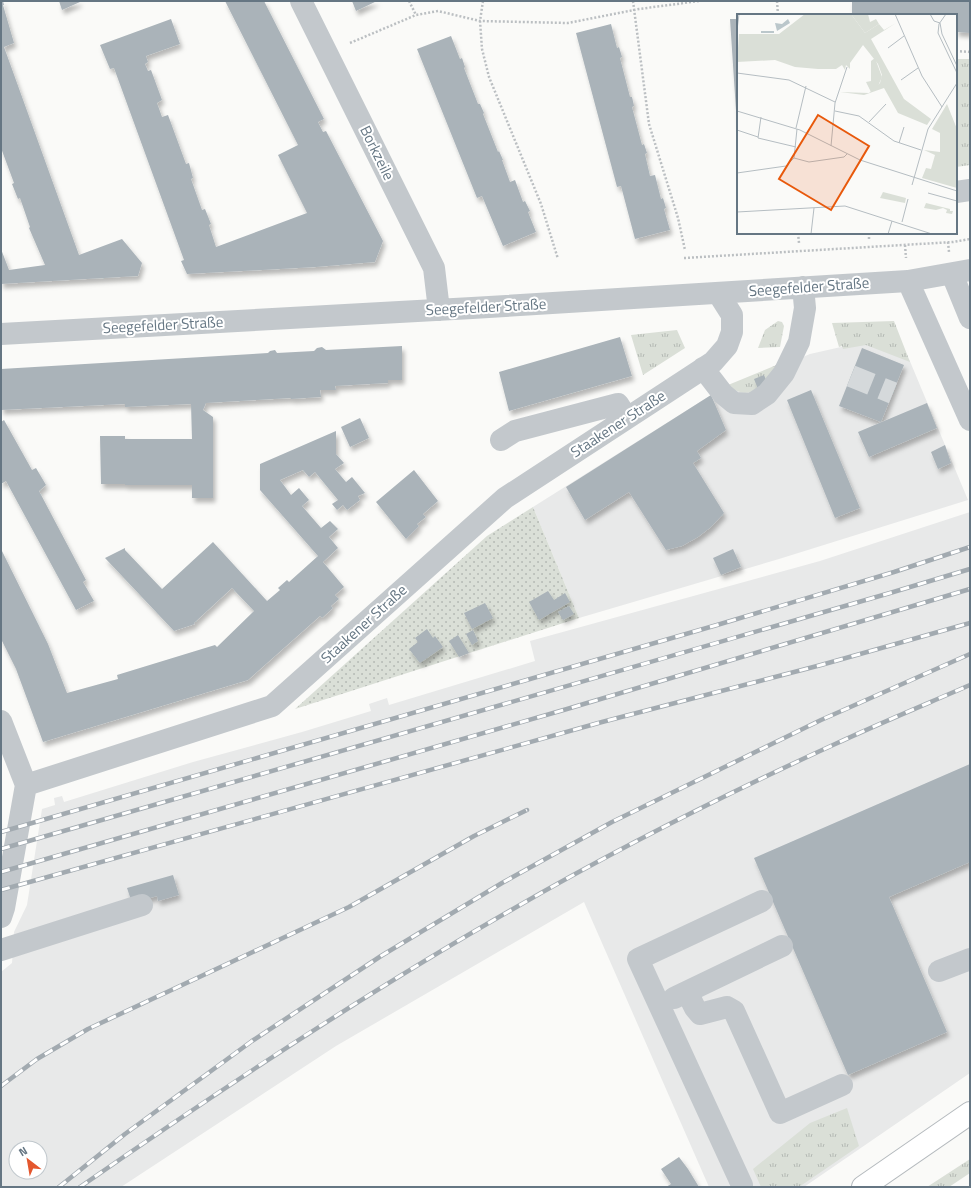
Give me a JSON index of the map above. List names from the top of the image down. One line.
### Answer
{"streets":{"street":["Borkzeile","Seegefelder Straße","Staakener Straße"]},"crossings":[["Borkzeile","Seegefelder Straße"],["Seegefelder Straße","Staakener Straße"]],"north":"top left"}
